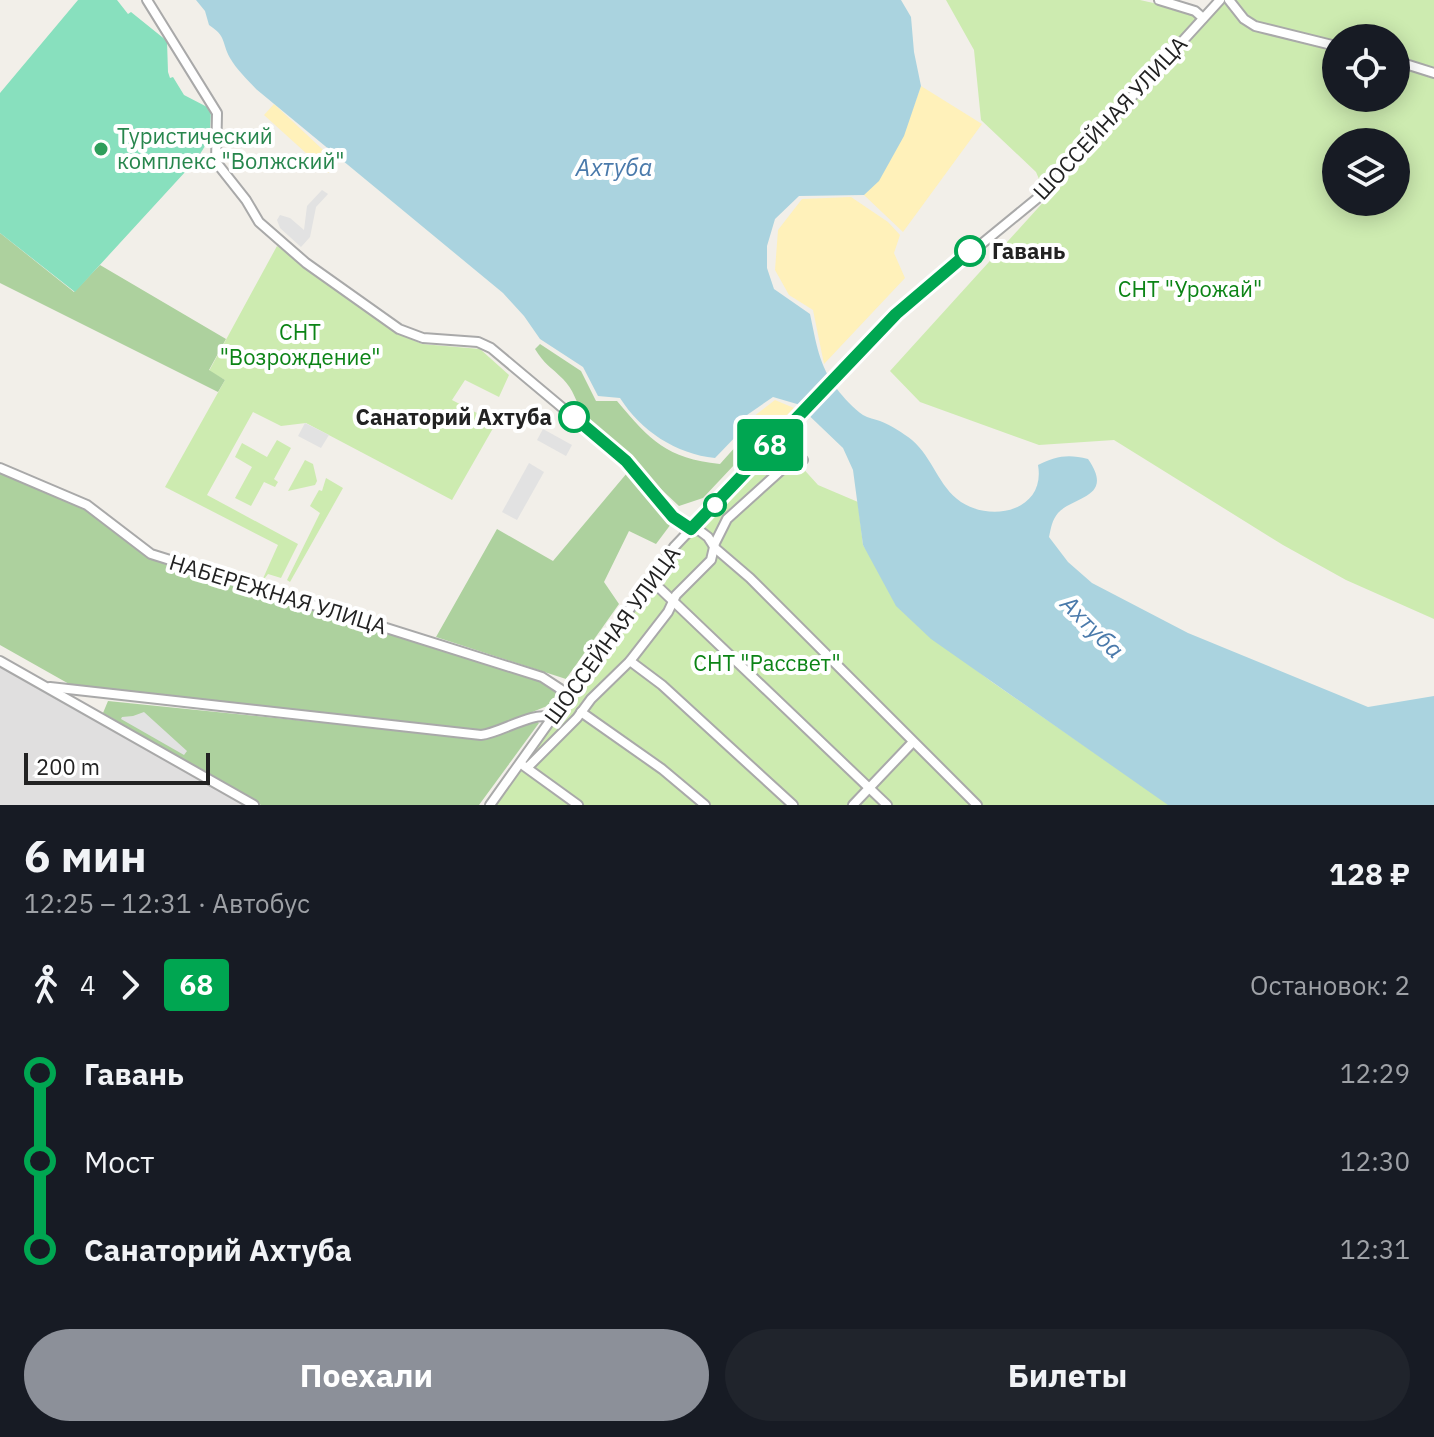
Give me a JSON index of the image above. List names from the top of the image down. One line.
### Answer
{"streets":{"street":["ШОССЕЙНАЯ УЛИЦА","НАБЕРЕЖНАЯ УЛИЦА"]},"crossings":[["ШОССЕЙНАЯ УЛИЦА","НАБЕРЕЖНАЯ УЛИЦА"]],"water":["Ахтуба"],"parks":["СНТ \"Урожай\"","СНТ \"Возрождение\"","СНТ \"Рассвет\""],"places":["Туристический комплекс \"Волжский\"","Гавань","Санаторий Ахтуба"],"lines":["bus line 68"],"scale_bar":"200 m","page":{"on_map":"68","scale":"200 m","heading":["6 мин","12:25 – 12:31 · Автобус","128 ₽"],"legs":["4","68","Остановок: 2"],"list":[{"name":"Гавань","value":"12:29"},{"name":"Мост","value":"12:30"},{"name":"Санаторий Ахтуба","value":"12:31"}],"buttons":["Поехали","Билеты"]}}
